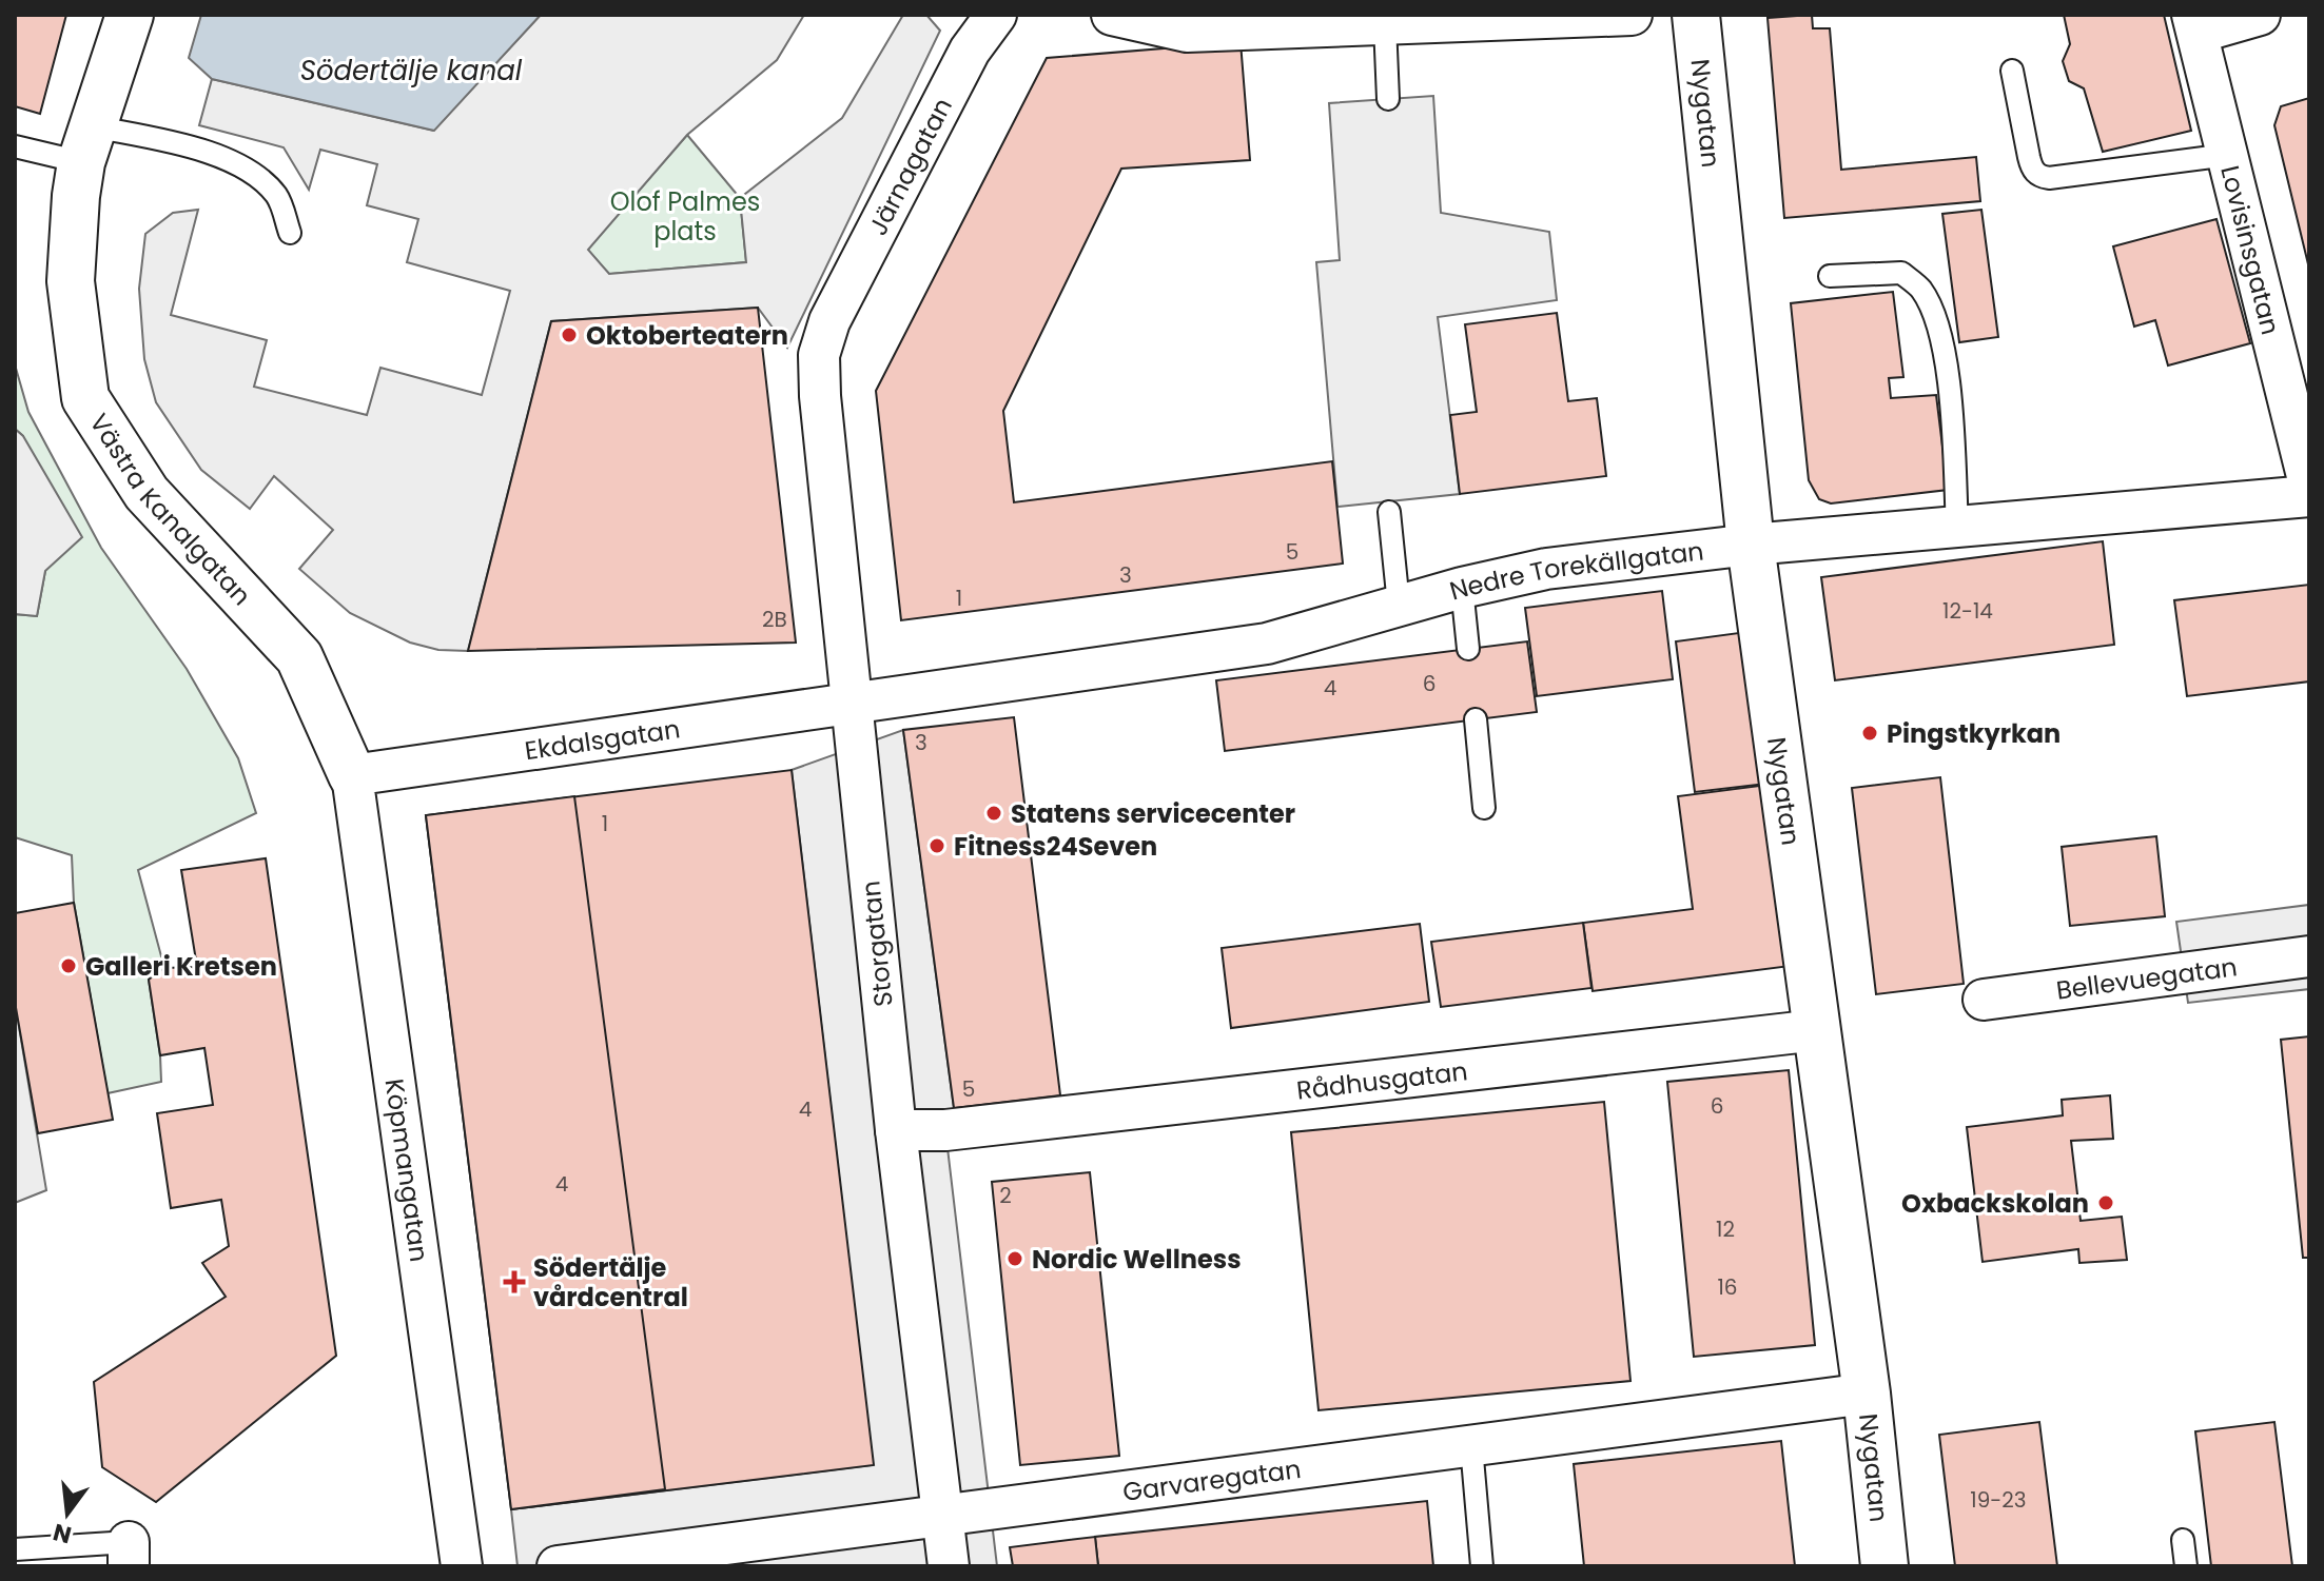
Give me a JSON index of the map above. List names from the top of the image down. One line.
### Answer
{"streets":{"street":["Nygatan","Järnagatan","Lovisinsgatan","Västra Kanalgatan","Nedre Torekällgatan","Ekdalsgatan","Storgatan","Bellevuegatan","Rådhusgatan","Köpmangatan","Garvaregatan"]},"crossings":[["Nygatan","Nedre Torekällgatan"],["Nygatan","Rådhusgatan"],["Nygatan","Garvaregatan"],["Järnagatan","Storgatan"],["Västra Kanalgatan","Ekdalsgatan"],["Västra Kanalgatan","Köpmangatan"],["Nedre Torekällgatan","Ekdalsgatan"],["Nedre Torekällgatan","Storgatan"],["Ekdalsgatan","Storgatan"],["Ekdalsgatan","Köpmangatan"],["Storgatan","Rådhusgatan"],["Storgatan","Garvaregatan"]],"water":["Södertälje kanal"],"parks":["Olof Palmes plats"],"places":{"other":["Oktoberteatern","Pingstkyrkan","Statens servicecenter","Fitness24Seven","Galleri Kretsen","Oxbackskolan","Nordic Wellness"],"health":["Södertälje vårdcentral"]},"house_numbers":["5","3","1","12-14","2B","6","4","3","1","5","6","4","4","2","12","16","19-23"],"north":"bottom"}
